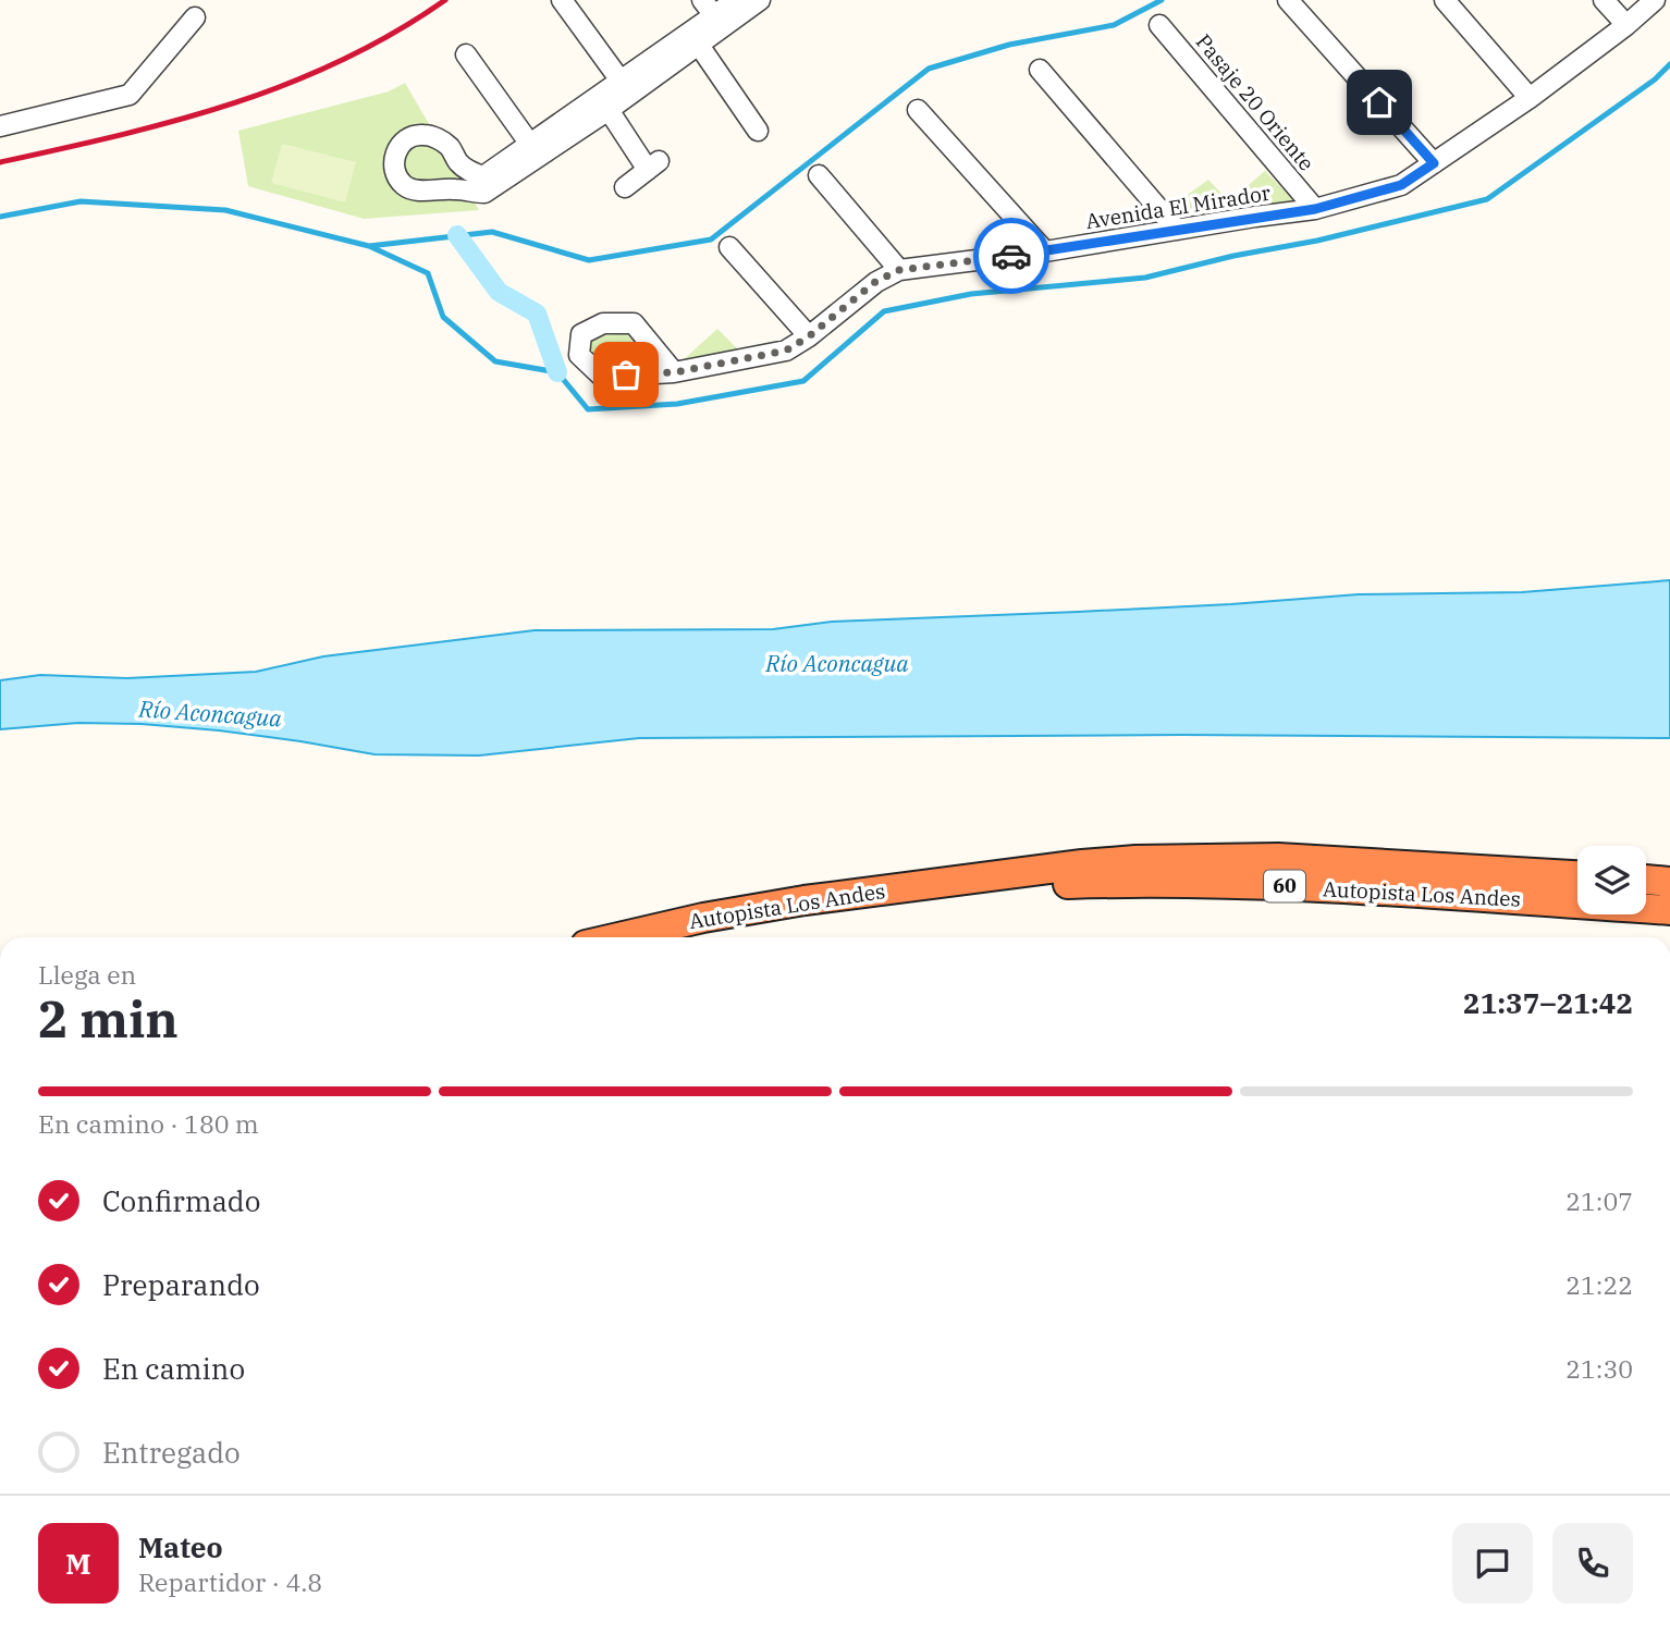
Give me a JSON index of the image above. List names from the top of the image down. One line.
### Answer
{"streets":{"highway":["60","Autopista Los Andes"],"street":["Pasaje 20 Oriente","Avenida El Mirador"]},"crossings":[["Pasaje 20 Oriente","Avenida El Mirador"]],"water":["Río Aconcagua"],"page":{"heading":["2 min","Llega en","21:37–21:42"],"panel":["Mateo","Repartidor · 4.8"],"bar":"En camino · 180 m","list":[["Confirmado","21:07"],["Preparando","21:22"],["En camino","21:30"],"Entregado"],"round":"M"}}
